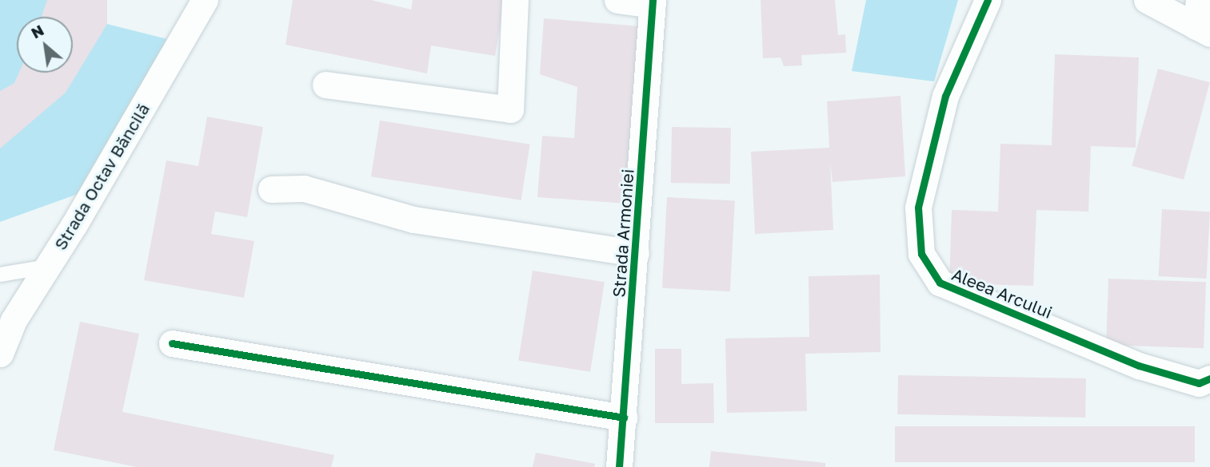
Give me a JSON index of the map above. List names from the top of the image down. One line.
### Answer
{"streets":{"street":["Strada Octav Băncilă","Strada Armoniei","Aleea Arcului"]},"north":"top left"}
